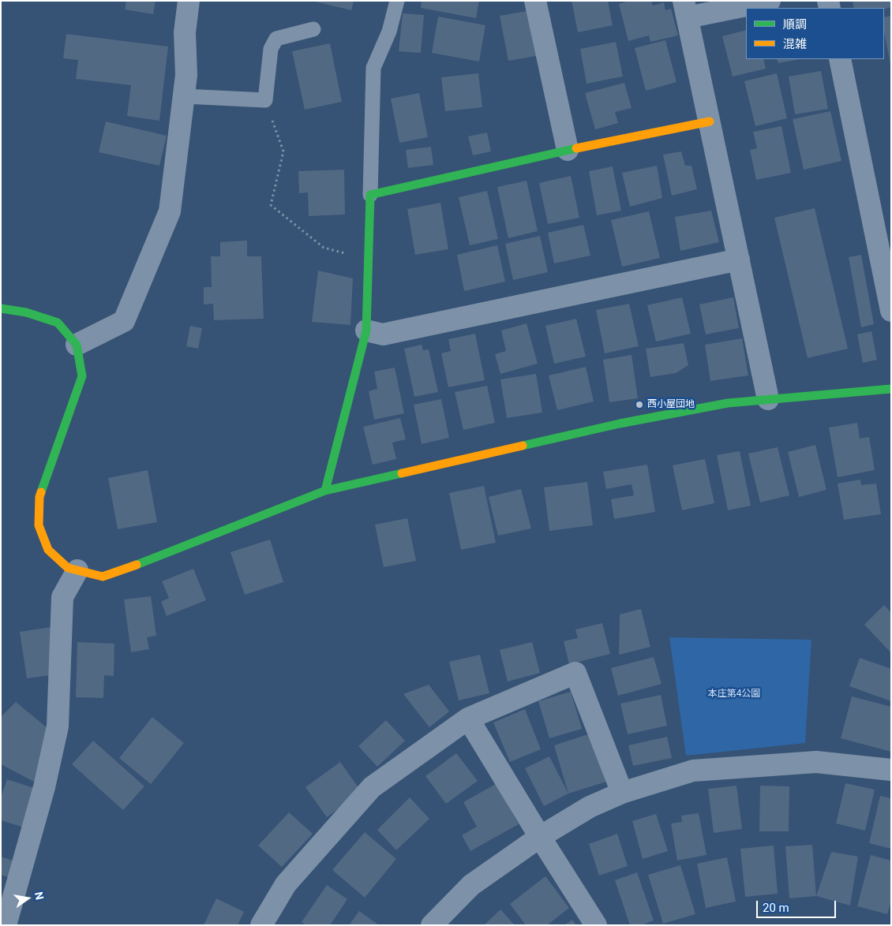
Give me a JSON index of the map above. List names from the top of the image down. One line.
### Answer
{"parks":["本庄第4公園"],"places":["西小屋団地"],"legend":["順調","混雑"],"scale_bar":"20 m","north":"right"}
